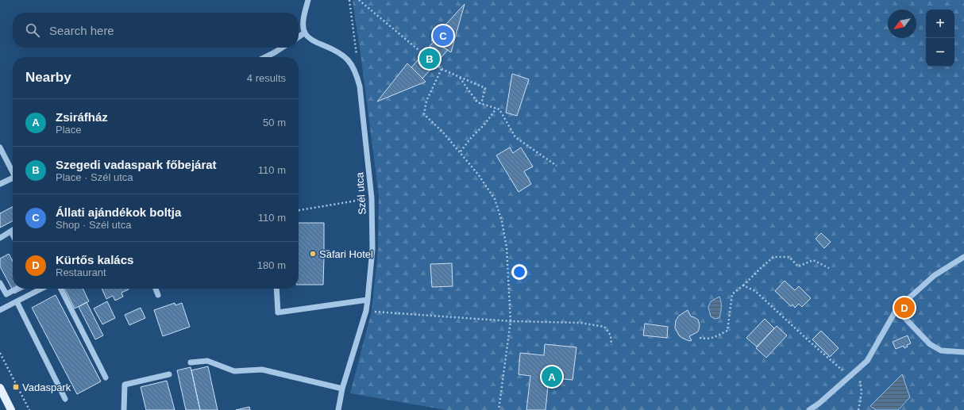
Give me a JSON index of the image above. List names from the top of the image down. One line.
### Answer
{"streets":{"street":["Szél utca"]},"places":{"other":["Safari Hotel"],"transit":["Vadaspark"]},"north":"bottom left","page":{"map_buttons":["+","−"],"search":"Search here","pins":["C","B","D","A"],"heading":["Nearby","4 results"],"list":[{"mark":"A","name":"Zsiráfház","note":"Place","value":"50 m"},{"mark":"B","name":"Szegedi vadaspark főbejárat","note":"Place · Szél utca","value":"110 m"},{"mark":"C","name":"Állati ajándékok boltja","note":"Shop · Szél utca","value":"110 m"},{"mark":"D","name":"Kürtős kalács","note":"Restaurant","value":"180 m"}]}}
